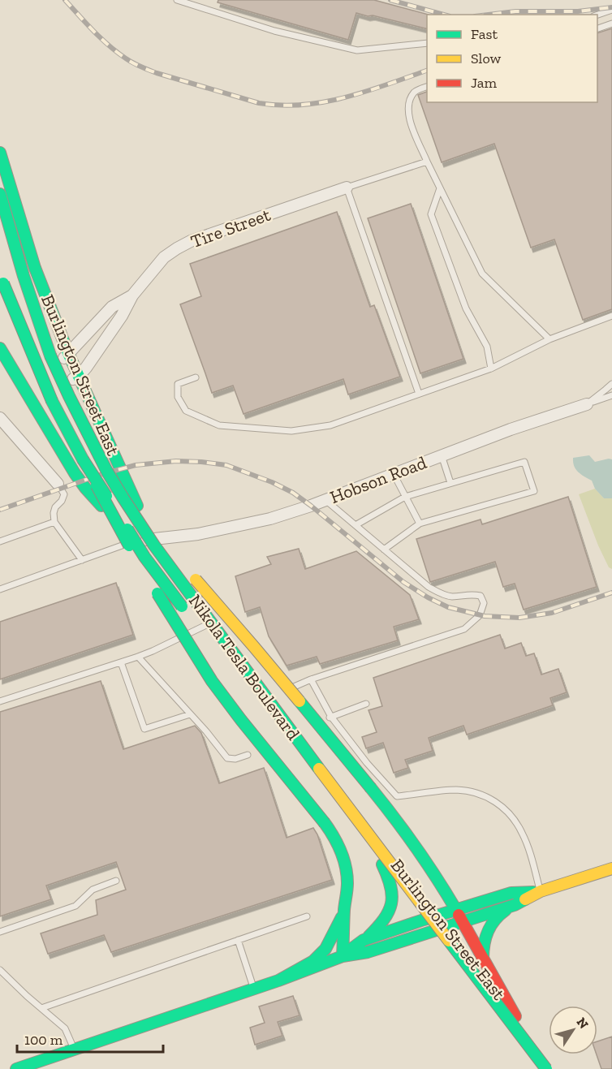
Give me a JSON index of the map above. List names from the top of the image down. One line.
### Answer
{"streets":{"main road":["Burlington Street East","Nikola Tesla Boulevard"],"street":["Tire Street","Hobson Road"]},"crossings":[["Tire Street","Burlington Street East"],["Burlington Street East","Hobson Road"],["Burlington Street East","Nikola Tesla Boulevard"]],"legend":["Fast","Slow","Jam"],"scale_bar":"100 m","north":"top right"}
